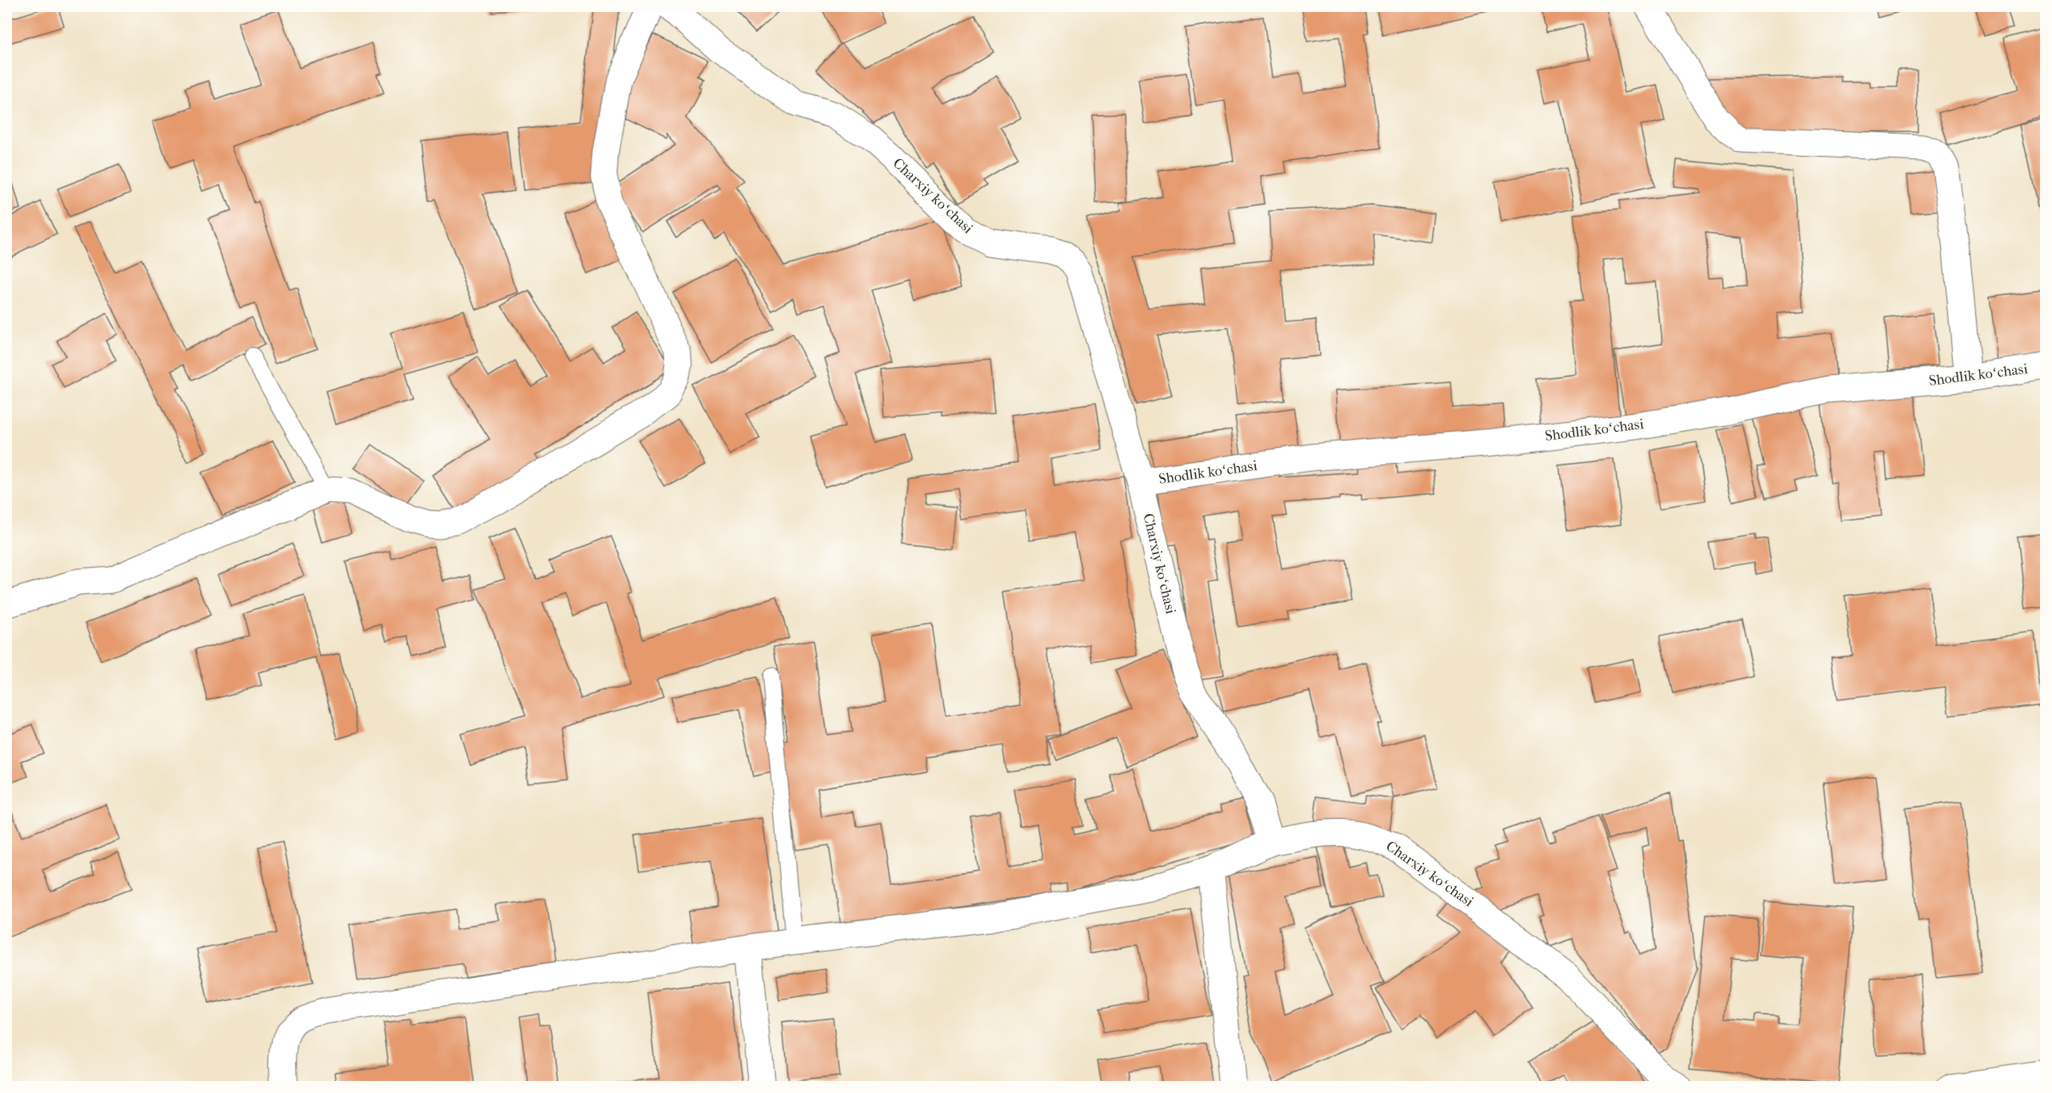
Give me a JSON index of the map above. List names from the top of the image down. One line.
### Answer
{"streets":{"street":["Charxiy koʻchasi","Shodlik koʻchasi"]},"crossings":[["Charxiy koʻchasi","Shodlik koʻchasi"]]}
